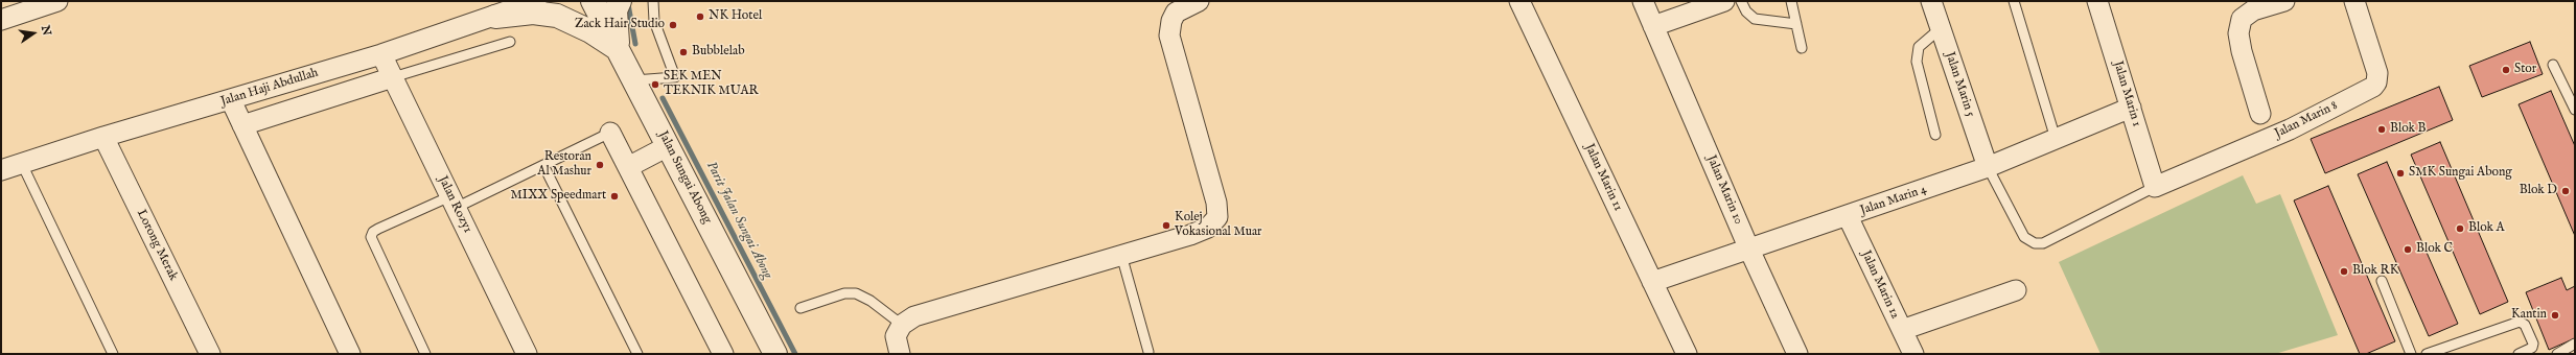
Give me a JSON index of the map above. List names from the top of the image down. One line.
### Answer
{"streets":{"street":["Jalan Marin 5","Jalan Haji Abdullah","Jalan Marin 1","Jalan Marin 8","Jalan Sungai Abong","Jalan Marin 11","Jalan Marin 10","Jalan Marin 4","Jalan Rozy1","Lorong Merak","Jalan Marin 12"]},"crossings":[["Jalan Marin 5","Jalan Marin 4"],["Jalan Haji Abdullah","Jalan Rozy1"],["Jalan Haji Abdullah","Lorong Merak"],["Jalan Marin 1","Jalan Marin 8"],["Jalan Marin 1","Jalan Marin 4"],["Jalan Marin 11","Jalan Marin 4"],["Jalan Marin 10","Jalan Marin 4"],["Jalan Marin 4","Jalan Marin 12"]],"water":["Parit Jalan Sungai Abong"],"places":["NK Hotel","Zack Hair Studio","Bubblelab","Stor","SEK MEN TEKNIK MUAR","Blok B","Restoran Al Mashur","SMK Sungai Abong","Blok D","MIXX Speedmart","Kolej Vokasional Muar","Blok A","Blok C","Blok RK","Kantin"],"north":"right"}
